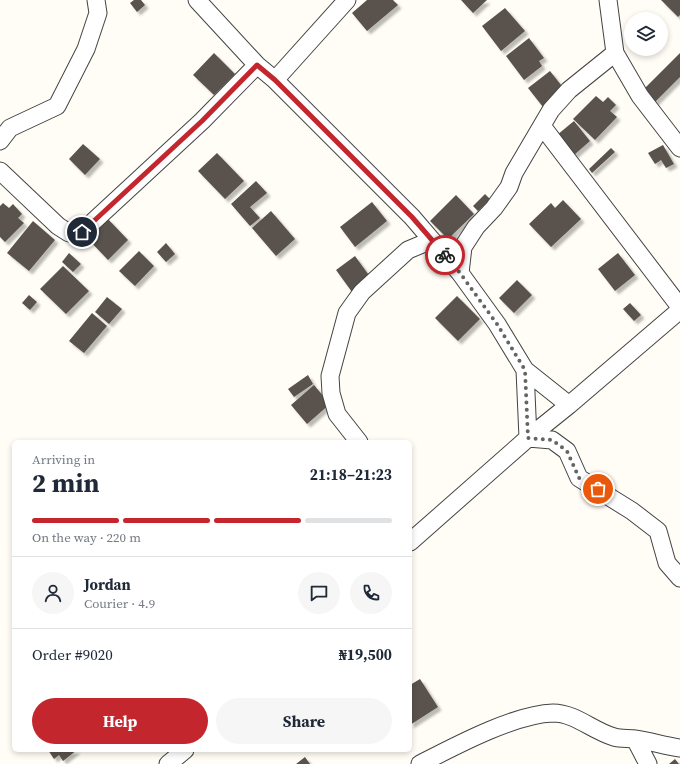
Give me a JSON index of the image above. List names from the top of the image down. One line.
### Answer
{"page":{"heading":["2 min","Arriving in","21:18–21:23"],"panel":["Jordan","Courier · 4.9","Order #9020","₦19,500"],"bar":"On the way · 220 m","buttons":["Help","Share"]}}
